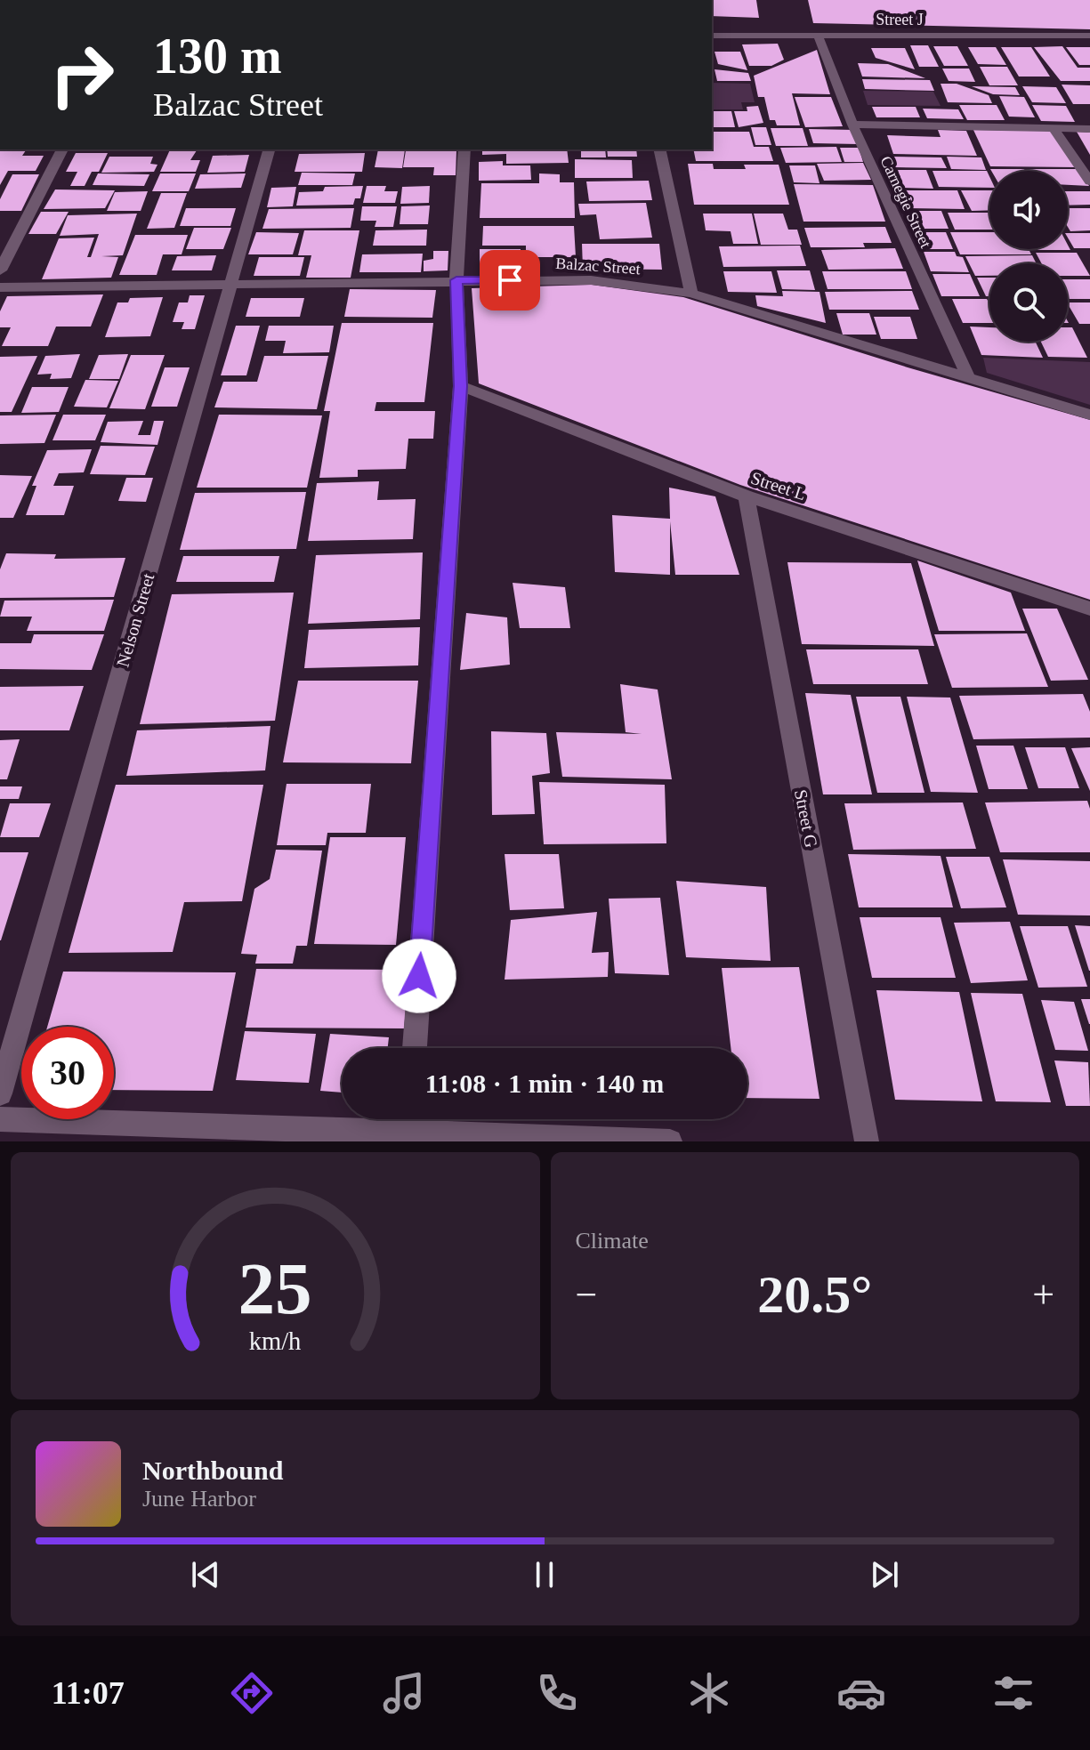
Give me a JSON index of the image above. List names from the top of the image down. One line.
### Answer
{"streets":{"street":["Street J","Carnegie Street","Balzac Street","Street L","Nelson Street","Street G"]},"crossings":[["Street J","Carnegie Street"],["Carnegie Street","Balzac Street"],["Balzac Street","Nelson Street"],["Street L","Street G"]],"page":{"turn":["130 m","Balzac Street"],"limit":"30","trip":"11:08 · 1 min · 140 m","tile":"Climate","heat":["−","20.5°","+"],"song":["Northbound","June Harbor"],"tabs":"11:07","gauge":["25","km/h"]}}
